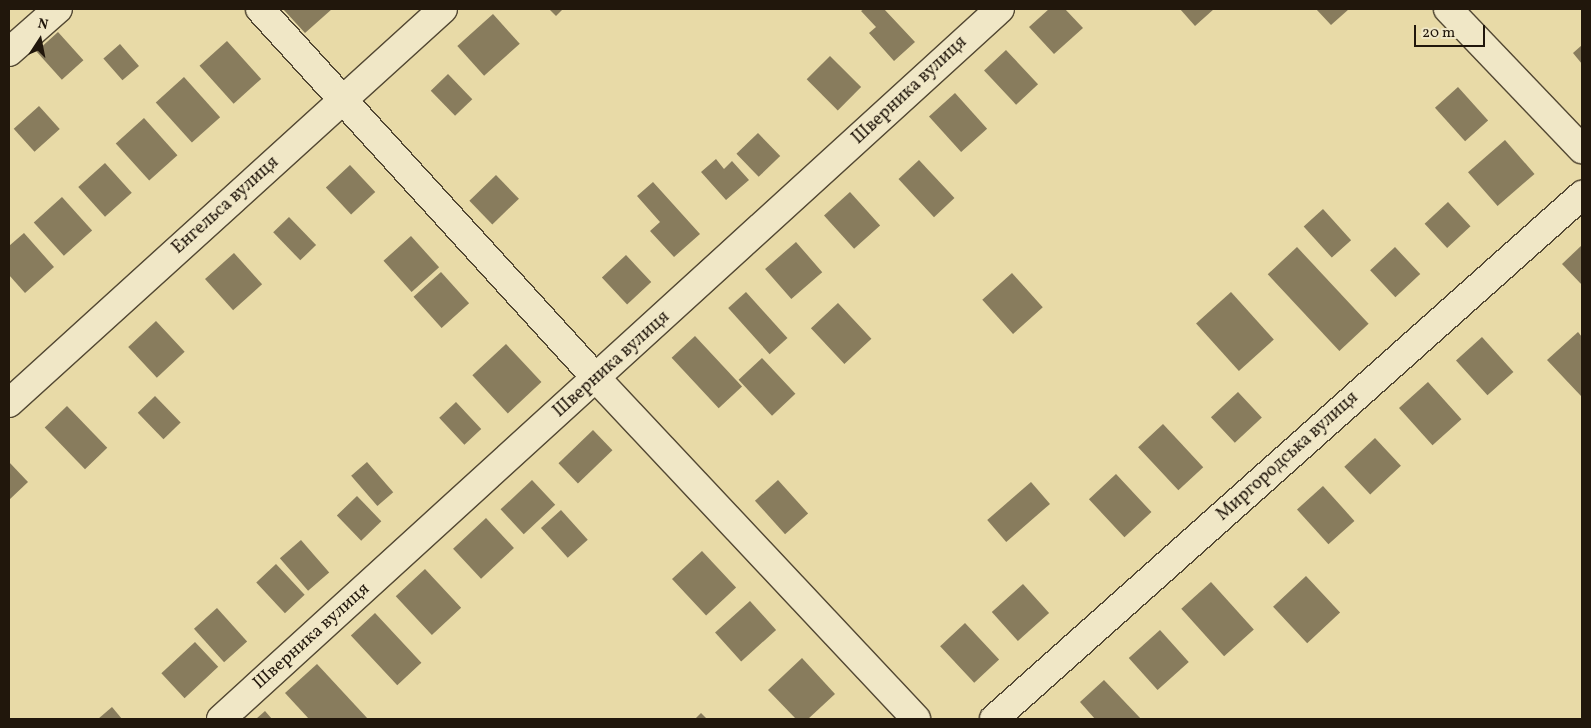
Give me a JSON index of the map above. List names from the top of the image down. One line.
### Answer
{"streets":{"street":["Шверника вулиця","Енгельса вулиця","Миргородська вулиця"]},"scale_bar":"20 m","north":"top"}
